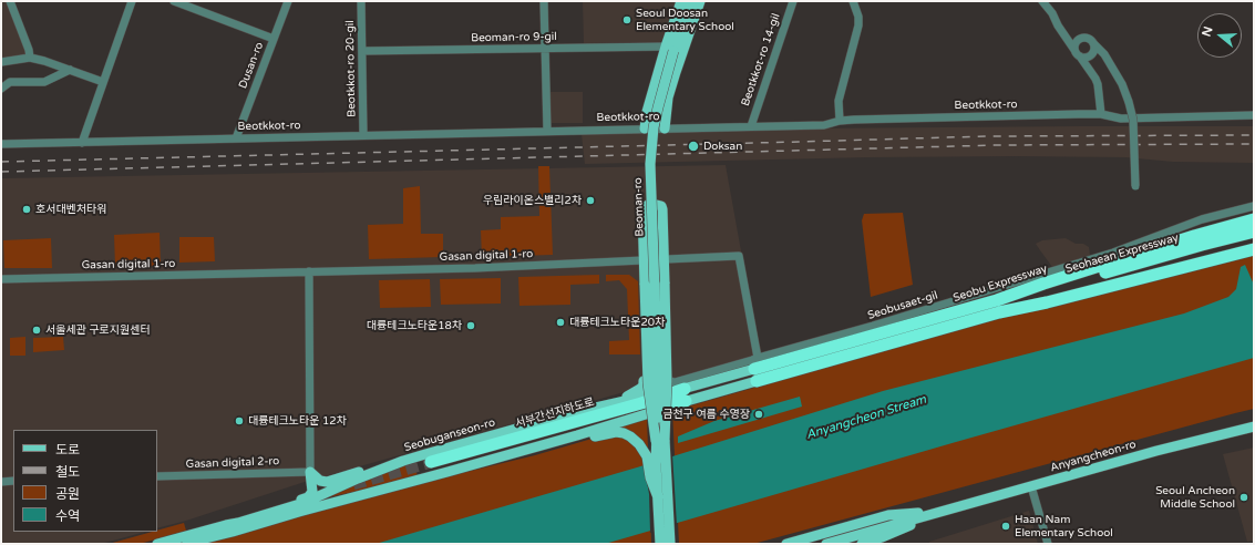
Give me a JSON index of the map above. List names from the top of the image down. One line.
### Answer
{"streets":{"highway":["Seohaean Expressway","Seobu Expressway","서부간선지하도로"],"main road":["Beoman-ro","Seobuganseon-ro","Anyangcheon-ro"],"street":["Beoman-ro 9-gil","Beotkkot-ro 14-gil","Dusan-ro","Beotkkot-ro 20-gil","Beotkkot-ro","Gasan digital 1-ro","Seobusaet-gil","Gasan digital 2-ro"]},"crossings":[["Beoman-ro 9-gil","Beotkkot-ro 20-gil"],["Beoman-ro 9-gil","Beoman-ro"],["Beotkkot-ro 14-gil","Beotkkot-ro"],["Dusan-ro","Beotkkot-ro"],["Beotkkot-ro 20-gil","Beotkkot-ro"],["Seohaean Expressway","Seobu Expressway"],["Seobu Expressway","Seobusaet-gil"],["Seobu Expressway","Seobuganseon-ro"],["Seobusaet-gil","Seobuganseon-ro"],["서부간선지하도로","Seobuganseon-ro"]],"water":["Anyangcheon Stream"],"places":["Seoul Doosan Elementary School","Doksan","우림라이온스밸리2차","호서대벤처타워","대륭테크노타운20차","대륭테크노타운18차","서울세관 구로지원센터","금천구 여름 수영장","대륭테크노타운 12차","Seoul Ancheon Middle School","Haan Nam Elementary School"],"legend":["도로","철도","공원","수역"],"north":"left"}
